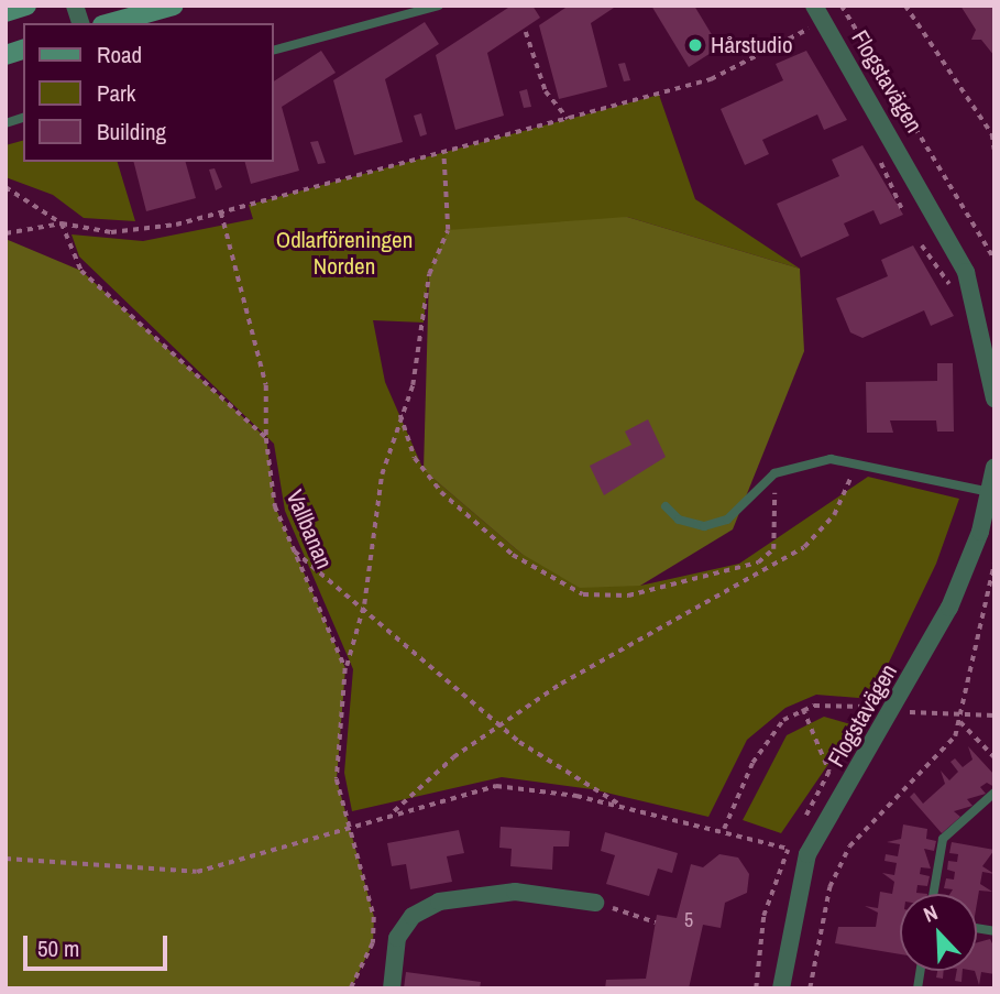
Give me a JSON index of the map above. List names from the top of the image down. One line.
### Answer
{"streets":{"street":["Flogstavägen"],"path":["Vallbanan"]},"parks":["Odlarföreningen Norden"],"places":["Hårstudio"],"house_numbers":["5"],"legend":["Road","Park","Building"],"scale_bar":"50 m","north":"top left"}
